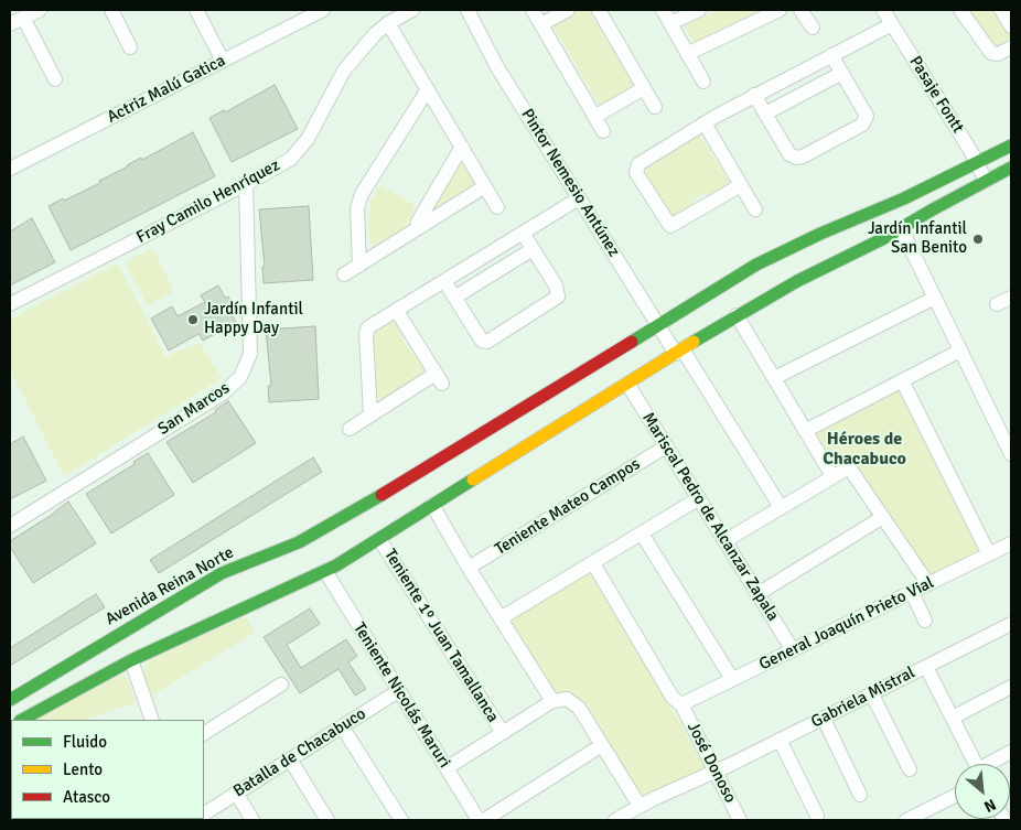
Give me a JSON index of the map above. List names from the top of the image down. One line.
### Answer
{"streets":{"street":["Actriz Malú Gatica","Pasaje Fontt","Pintor Nemesio Antúnez","Fray Camilo Henríquez","San Marcos","Teniente Mateo Campos","Mariscal Pedro de Alcanzar Zapala","Avenida Reina Norte","General Joaquín Prieto Vial","Teniente 1º Juan Tamallanca","Teniente Nicolás Maruri","Gabriela Mistral","Batalla de Chacabuco","José Donoso"]},"crossings":[["Pasaje Fontt","Avenida Reina Norte"],["Pintor Nemesio Antúnez","Avenida Reina Norte"],["Fray Camilo Henríquez","San Marcos"],["Teniente Mateo Campos","Mariscal Pedro de Alcanzar Zapala"],["Mariscal Pedro de Alcanzar Zapala","General Joaquín Prieto Vial"],["General Joaquín Prieto Vial","José Donoso"],["Teniente Nicolás Maruri","Batalla de Chacabuco"],["Gabriela Mistral","José Donoso"]],"districts":["Héroes de Chacabuco"],"places":["Jardín Infantil San Benito","Jardín Infantil Happy Day"],"legend":["Fluido","Lento","Atasco"],"north":"bottom right"}
